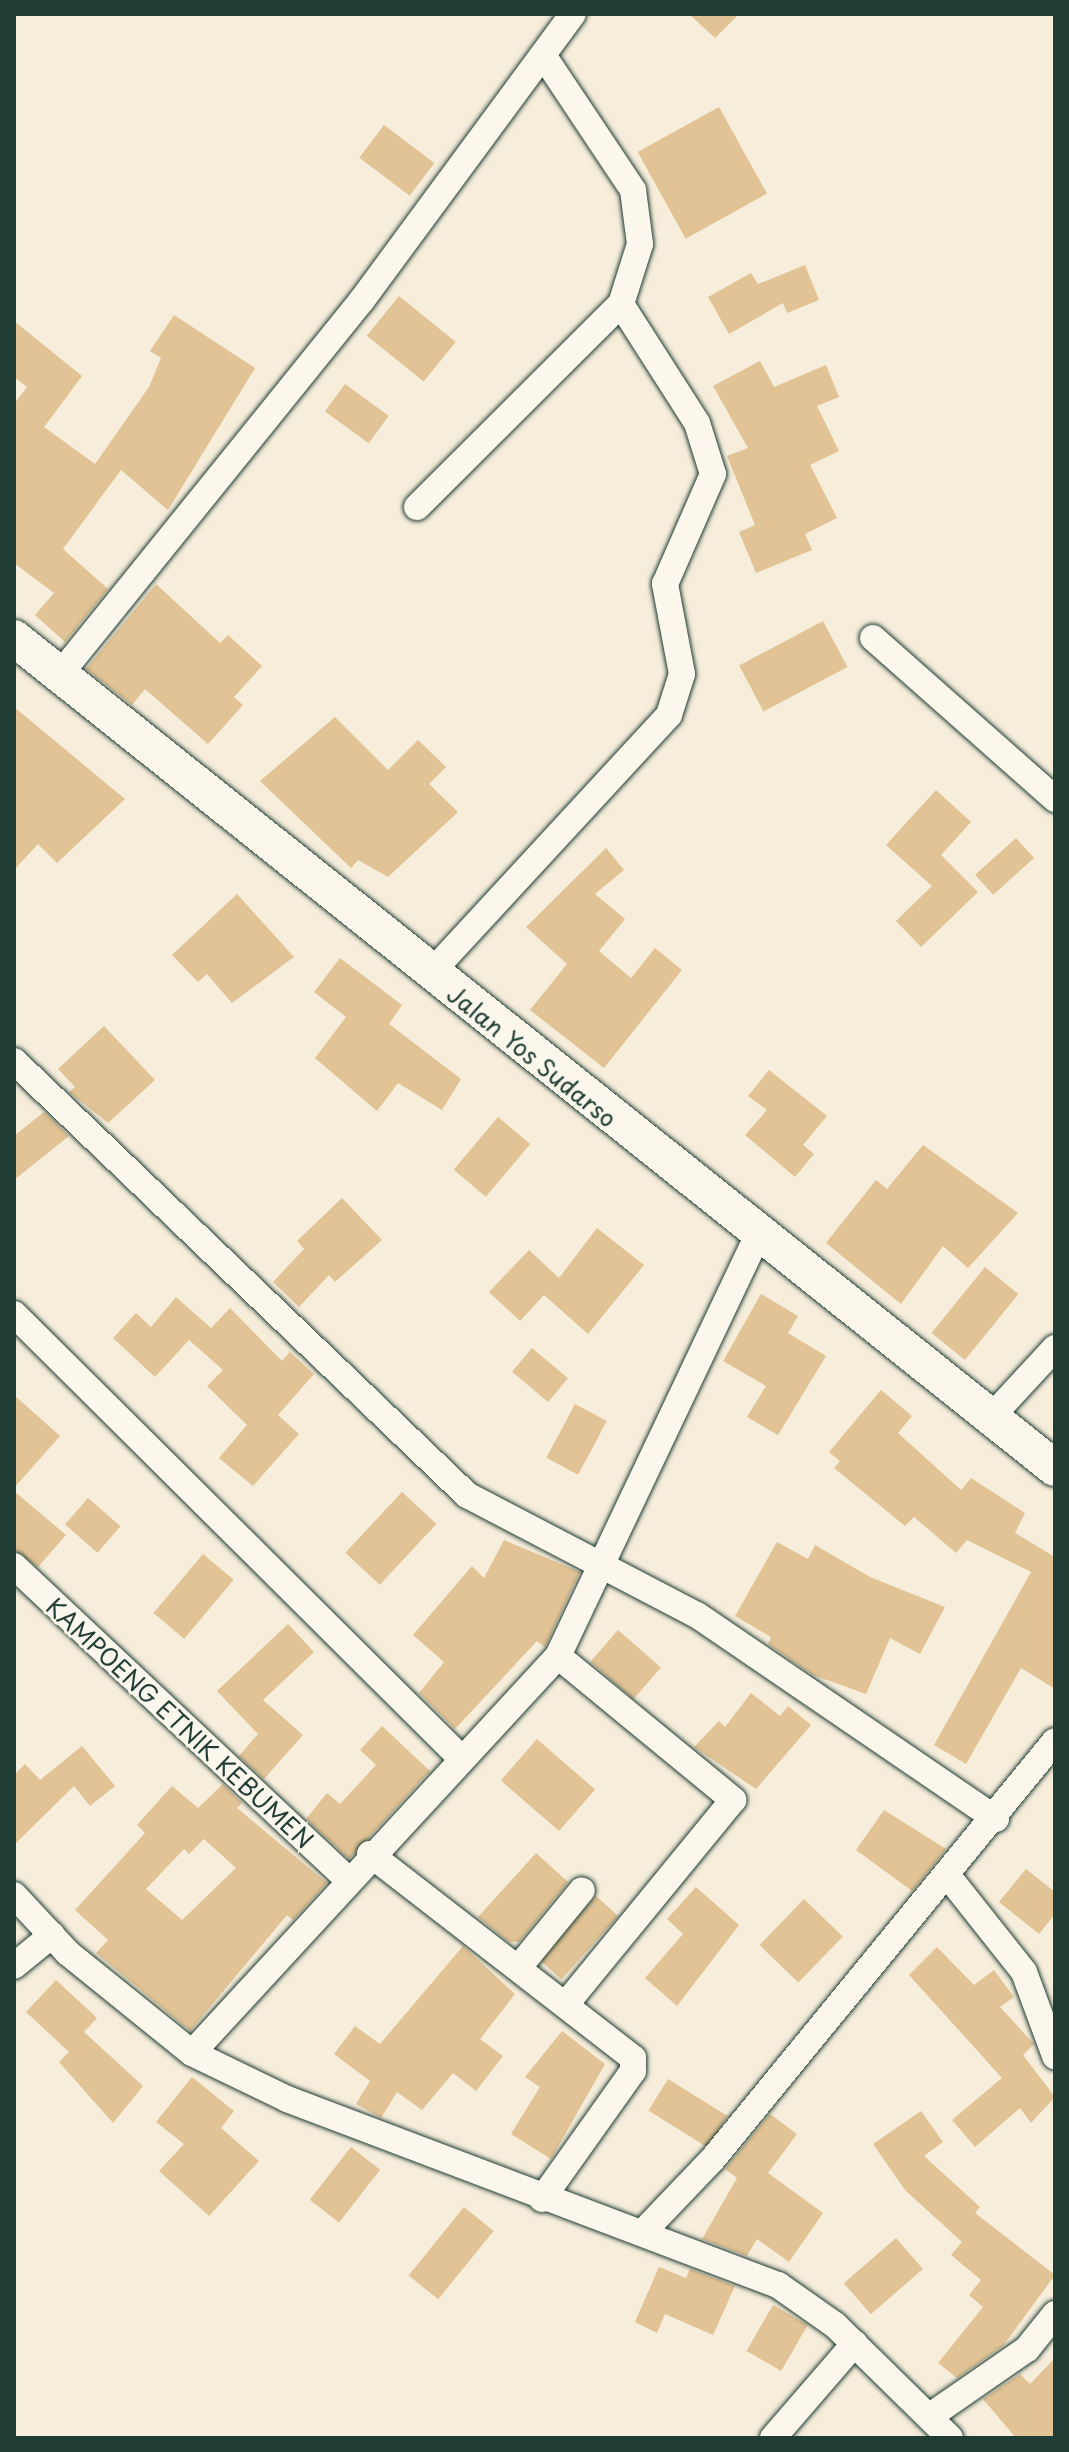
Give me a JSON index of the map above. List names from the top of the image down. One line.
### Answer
{"streets":{"main road":["Jalan Yos Sudarso"],"street":["KAMPOENG ETNIK KEBUMEN"]}}
